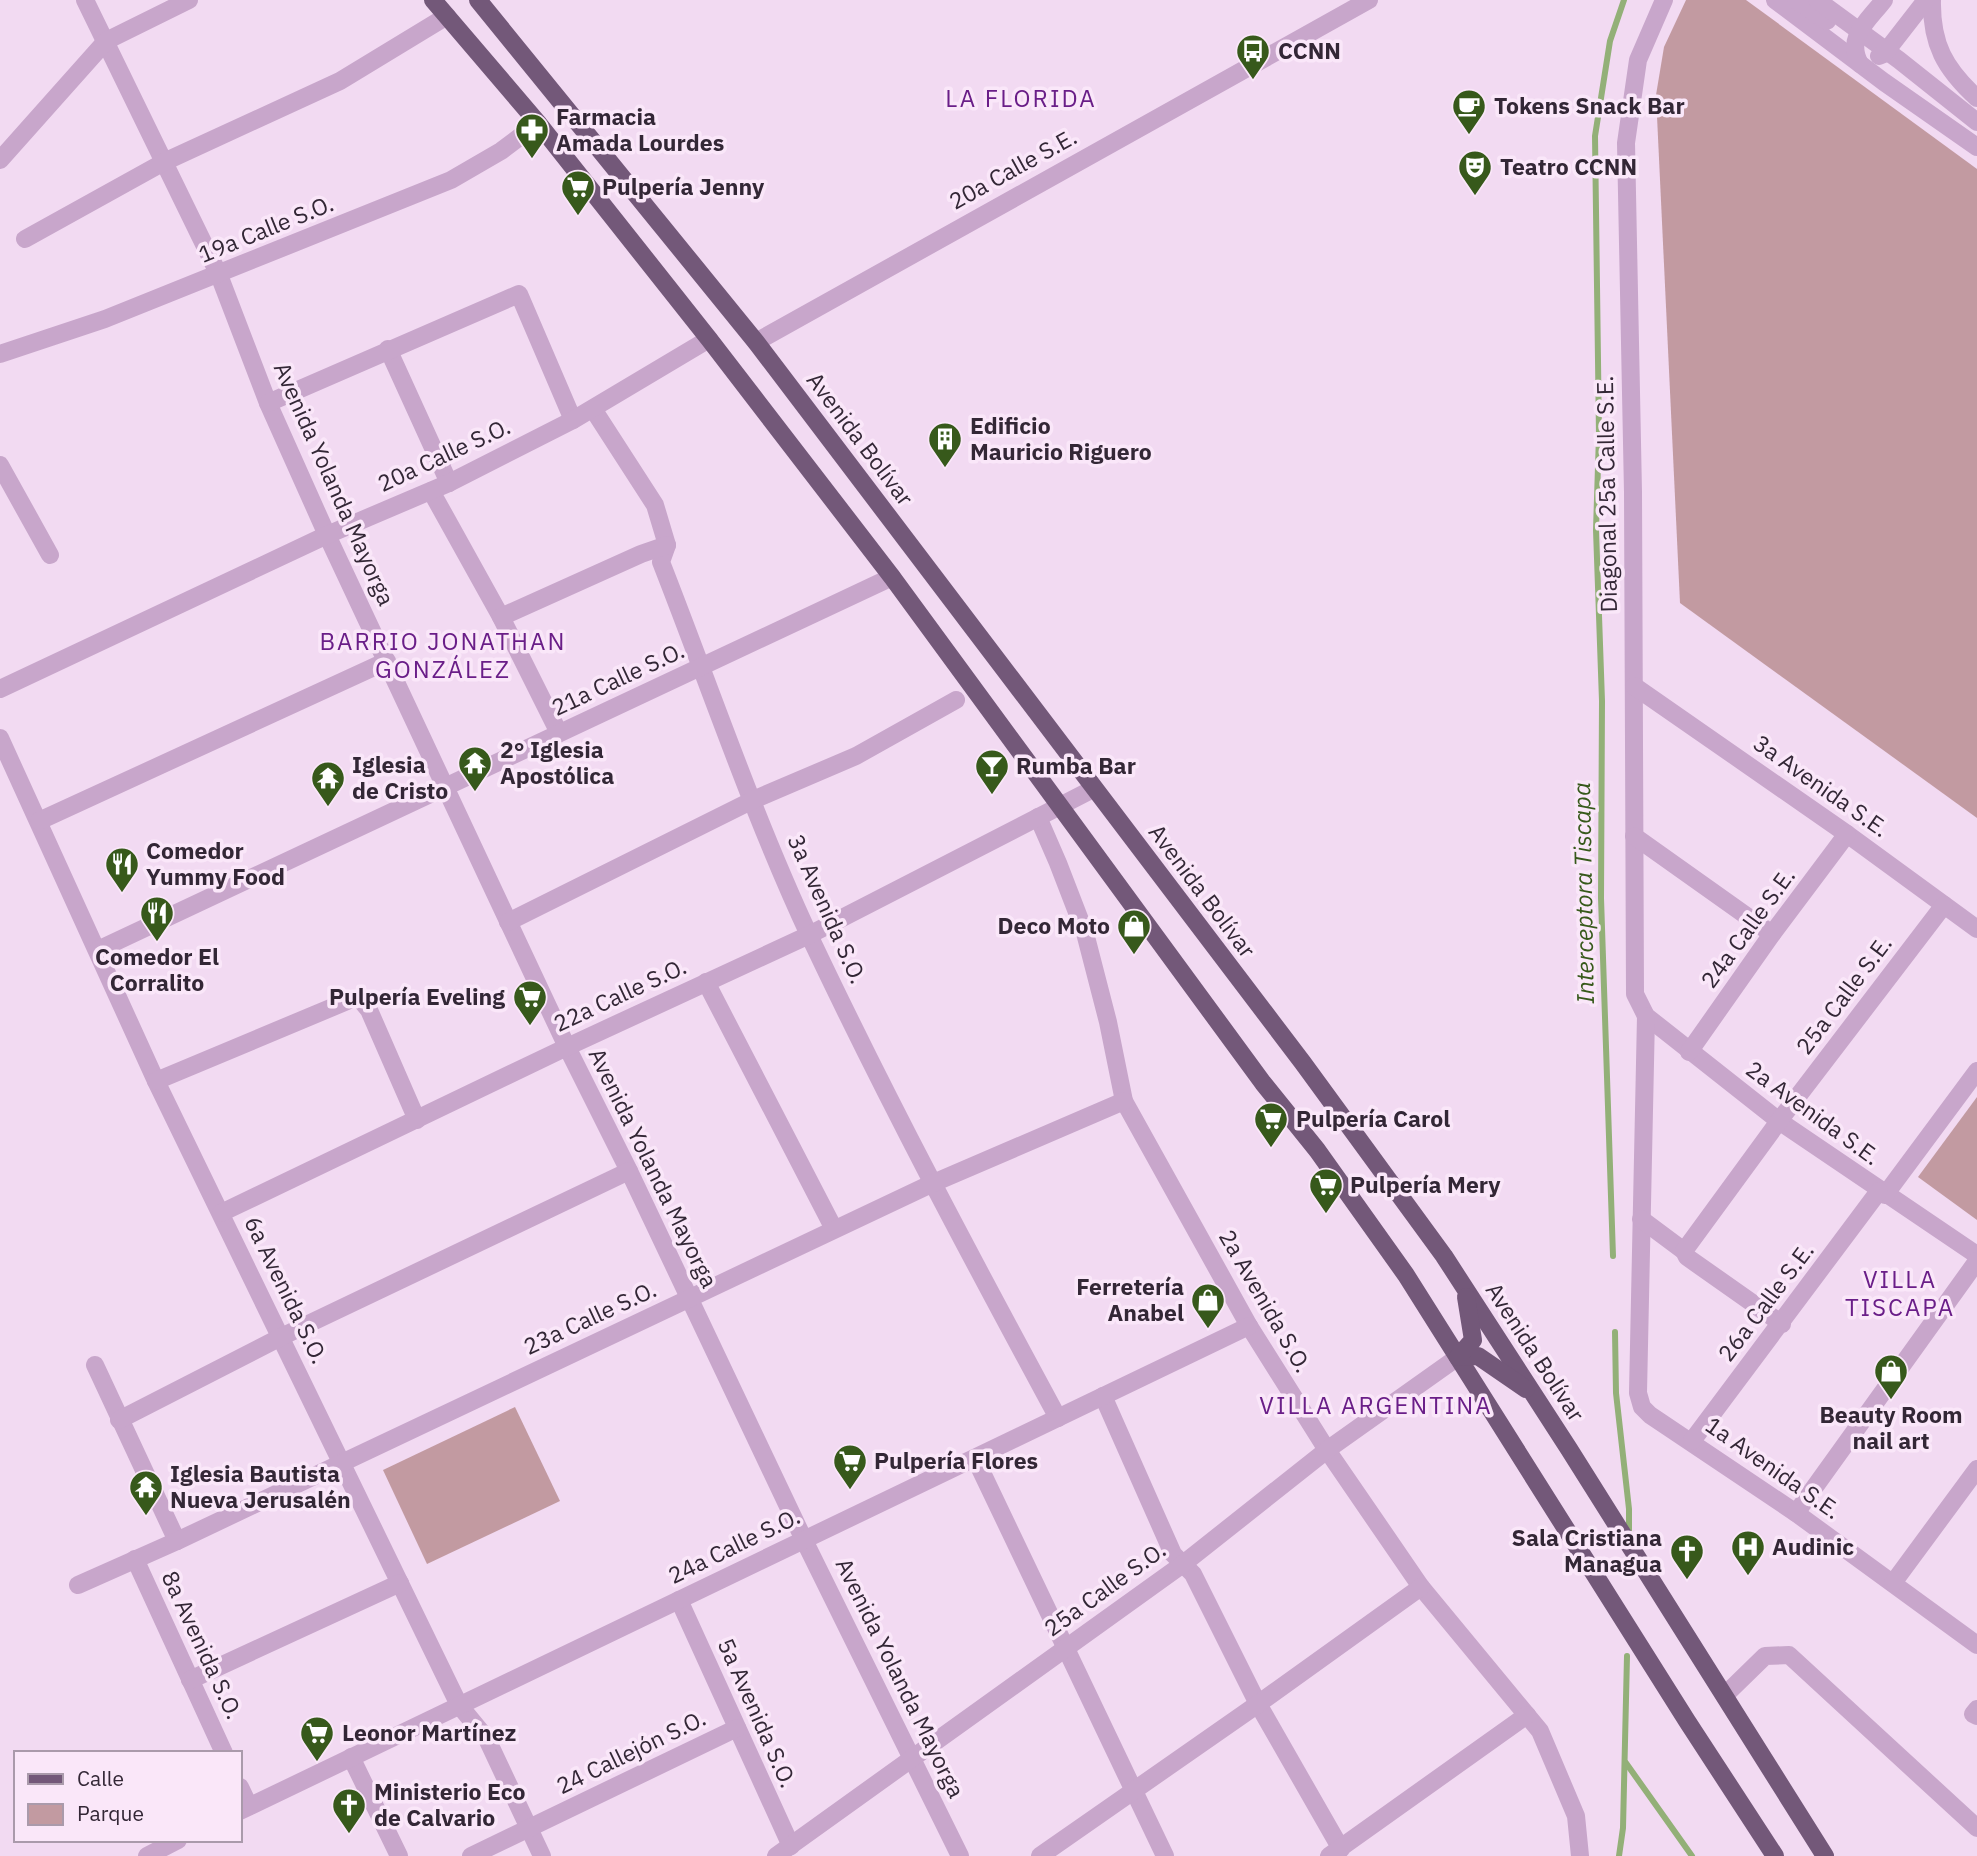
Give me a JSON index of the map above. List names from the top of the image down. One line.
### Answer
{"streets":{"main road":["Avenida Bolívar"],"street":["20a Calle S.E.","19a Calle S.O.","20a Calle S.O.","Avenida Yolanda Mayorga","Diagonal 25a Calle S.E.","21a Calle S.O.","3a Avenida S.E.","3a Avenida S.O.","24a Calle S.E.","22a Calle S.O.","25a Calle S.E.","2a Avenida S.E.","6a Avenida S.O.","2a Avenida S.O.","26a Calle S.E.","23a Calle S.O.","1a Avenida S.E.","24a Calle S.O.","25a Calle S.O.","8a Avenida S.O.","5a Avenida S.O.","24 Callejón S.O."]},"crossings":[["20a Calle S.E.","Avenida Bolívar"],["19a Calle S.O.","Avenida Yolanda Mayorga"],["20a Calle S.O.","Avenida Yolanda Mayorga"],["20a Calle S.O.","3a Avenida S.O."],["Avenida Yolanda Mayorga","21a Calle S.O."],["Avenida Yolanda Mayorga","22a Calle S.O."],["Avenida Yolanda Mayorga","23a Calle S.O."],["Avenida Yolanda Mayorga","24a Calle S.O."],["Avenida Yolanda Mayorga","25a Calle S.O."],["Diagonal 25a Calle S.E.","3a Avenida S.E."],["Diagonal 25a Calle S.E.","2a Avenida S.E."],["21a Calle S.O.","3a Avenida S.O."],["21a Calle S.O.","6a Avenida S.O."],["3a Avenida S.E.","24a Calle S.E."],["3a Avenida S.E.","25a Calle S.E."],["3a Avenida S.O.","22a Calle S.O."],["3a Avenida S.O.","23a Calle S.O."],["3a Avenida S.O.","24a Calle S.O."],["24a Calle S.E.","2a Avenida S.E."],["22a Calle S.O.","6a Avenida S.O."],["22a Calle S.O.","2a Avenida S.O."],["25a Calle S.E.","2a Avenida S.E."],["2a Avenida S.E.","26a Calle S.E."],["6a Avenida S.O.","23a Calle S.O."],["6a Avenida S.O.","24a Calle S.O."],["6a Avenida S.O.","24 Callejón S.O."],["2a Avenida S.O.","23a Calle S.O."],["2a Avenida S.O.","24a Calle S.O."],["2a Avenida S.O.","25a Calle S.O."],["26a Calle S.E.","1a Avenida S.E."],["23a Calle S.O.","8a Avenida S.O."],["24a Calle S.O.","5a Avenida S.O."],["25a Calle S.O.","5a Avenida S.O."],["5a Avenida S.O.","24 Callejón S.O."]],"districts":["LA FLORIDA","BARRIO JONATHAN GONZÁLEZ","VILLA TISCAPA","VILLA ARGENTINA"],"water":["Interceptora Tiscapa"],"places":{"bus stop":["CCNN"],"cafe":["Tokens Snack Bar"],"pharmacy":["Farmacia Amada Lourdes"],"theatre":["Teatro CCNN"],"supermarket":["Pulpería Jenny","Pulpería Eveling","Pulpería Carol","Pulpería Mery","Pulpería Flores","Leonor Martínez"],"building":["Edificio Mauricio Riguero"],"temple":["2° Iglesia Apostólica","Iglesia de Cristo","Iglesia Bautista Nueva Jerusalén"],"bar":["Rumba Bar"],"restaurant":["Comedor Yummy Food","Comedor El Corralito"],"shop":["Deco Moto","Ferretería Anabel","Beauty Room nail art"],"hospital":["Audinic"],"church":["Sala Cristiana Managua","Ministerio Eco de Calvario"]},"legend":["Calle","Parque"]}
